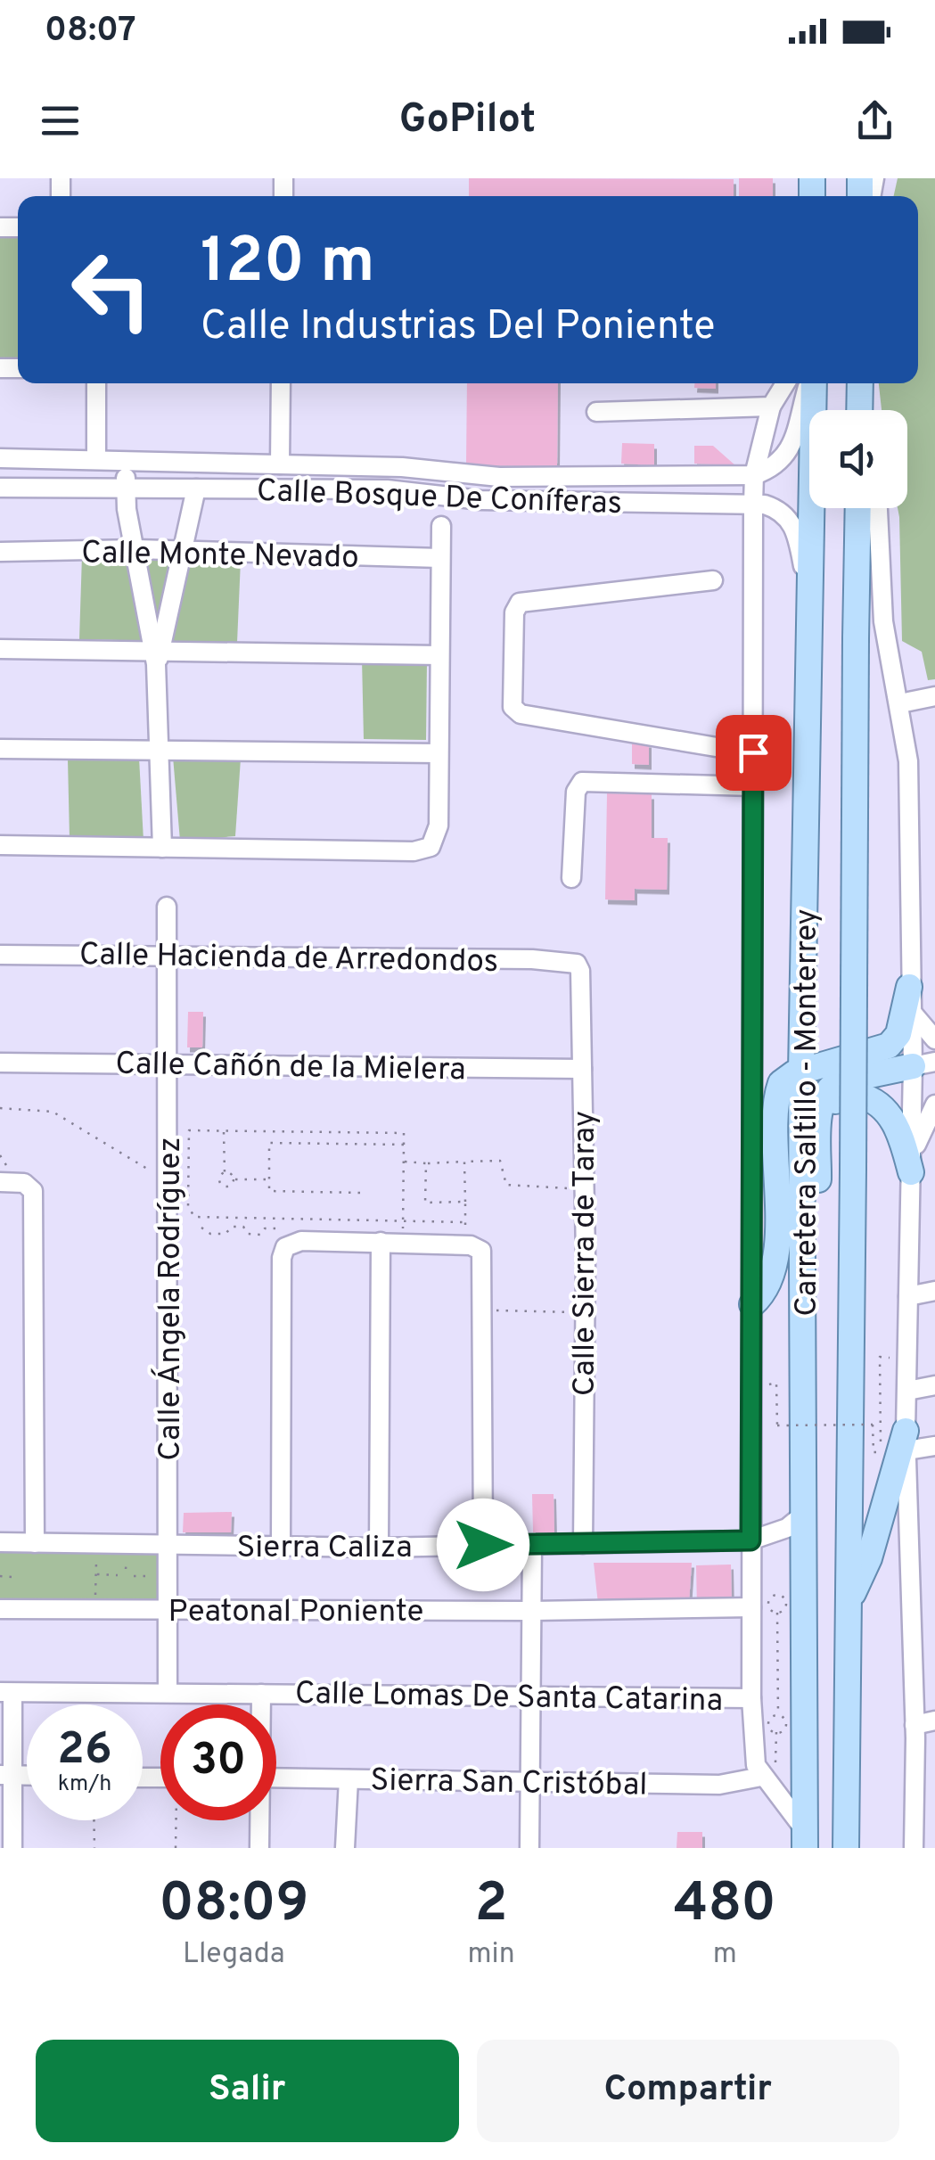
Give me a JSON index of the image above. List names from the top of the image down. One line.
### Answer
{"streets":{"main road":["Carretera Saltillo - Monterrey"],"street":["Calle Bosque De Coníferas","Calle Monte Nevado","Calle Hacienda de Arredondos","Calle Cañón de la Mielera","Calle Sierra de Taray","Calle Ángela Rodríguez","Sierra Caliza","Peatonal Poniente","Calle Lomas De Santa Catarina","Sierra San Cristóbal"]},"crossings":[["Calle Bosque De Coníferas","Carretera Saltillo - Monterrey"],["Calle Hacienda de Arredondos","Calle Sierra de Taray"],["Calle Hacienda de Arredondos","Calle Ángela Rodríguez"],["Calle Cañón de la Mielera","Calle Sierra de Taray"],["Calle Cañón de la Mielera","Calle Ángela Rodríguez"],["Carretera Saltillo - Monterrey","Sierra Caliza"],["Calle Sierra de Taray","Sierra Caliza"],["Calle Ángela Rodríguez","Sierra Caliza"],["Calle Ángela Rodríguez","Peatonal Poniente"],["Calle Ángela Rodríguez","Calle Lomas De Santa Catarina"]],"page":{"status":"08:07","header":"GoPilot","turn":["120 m","Calle Industrias Del Poniente"],"speed":"26 km/h","limit":"30","eta":["08:09","Llegada","2","min","480","m"],"buttons":["Salir","Compartir"]}}
